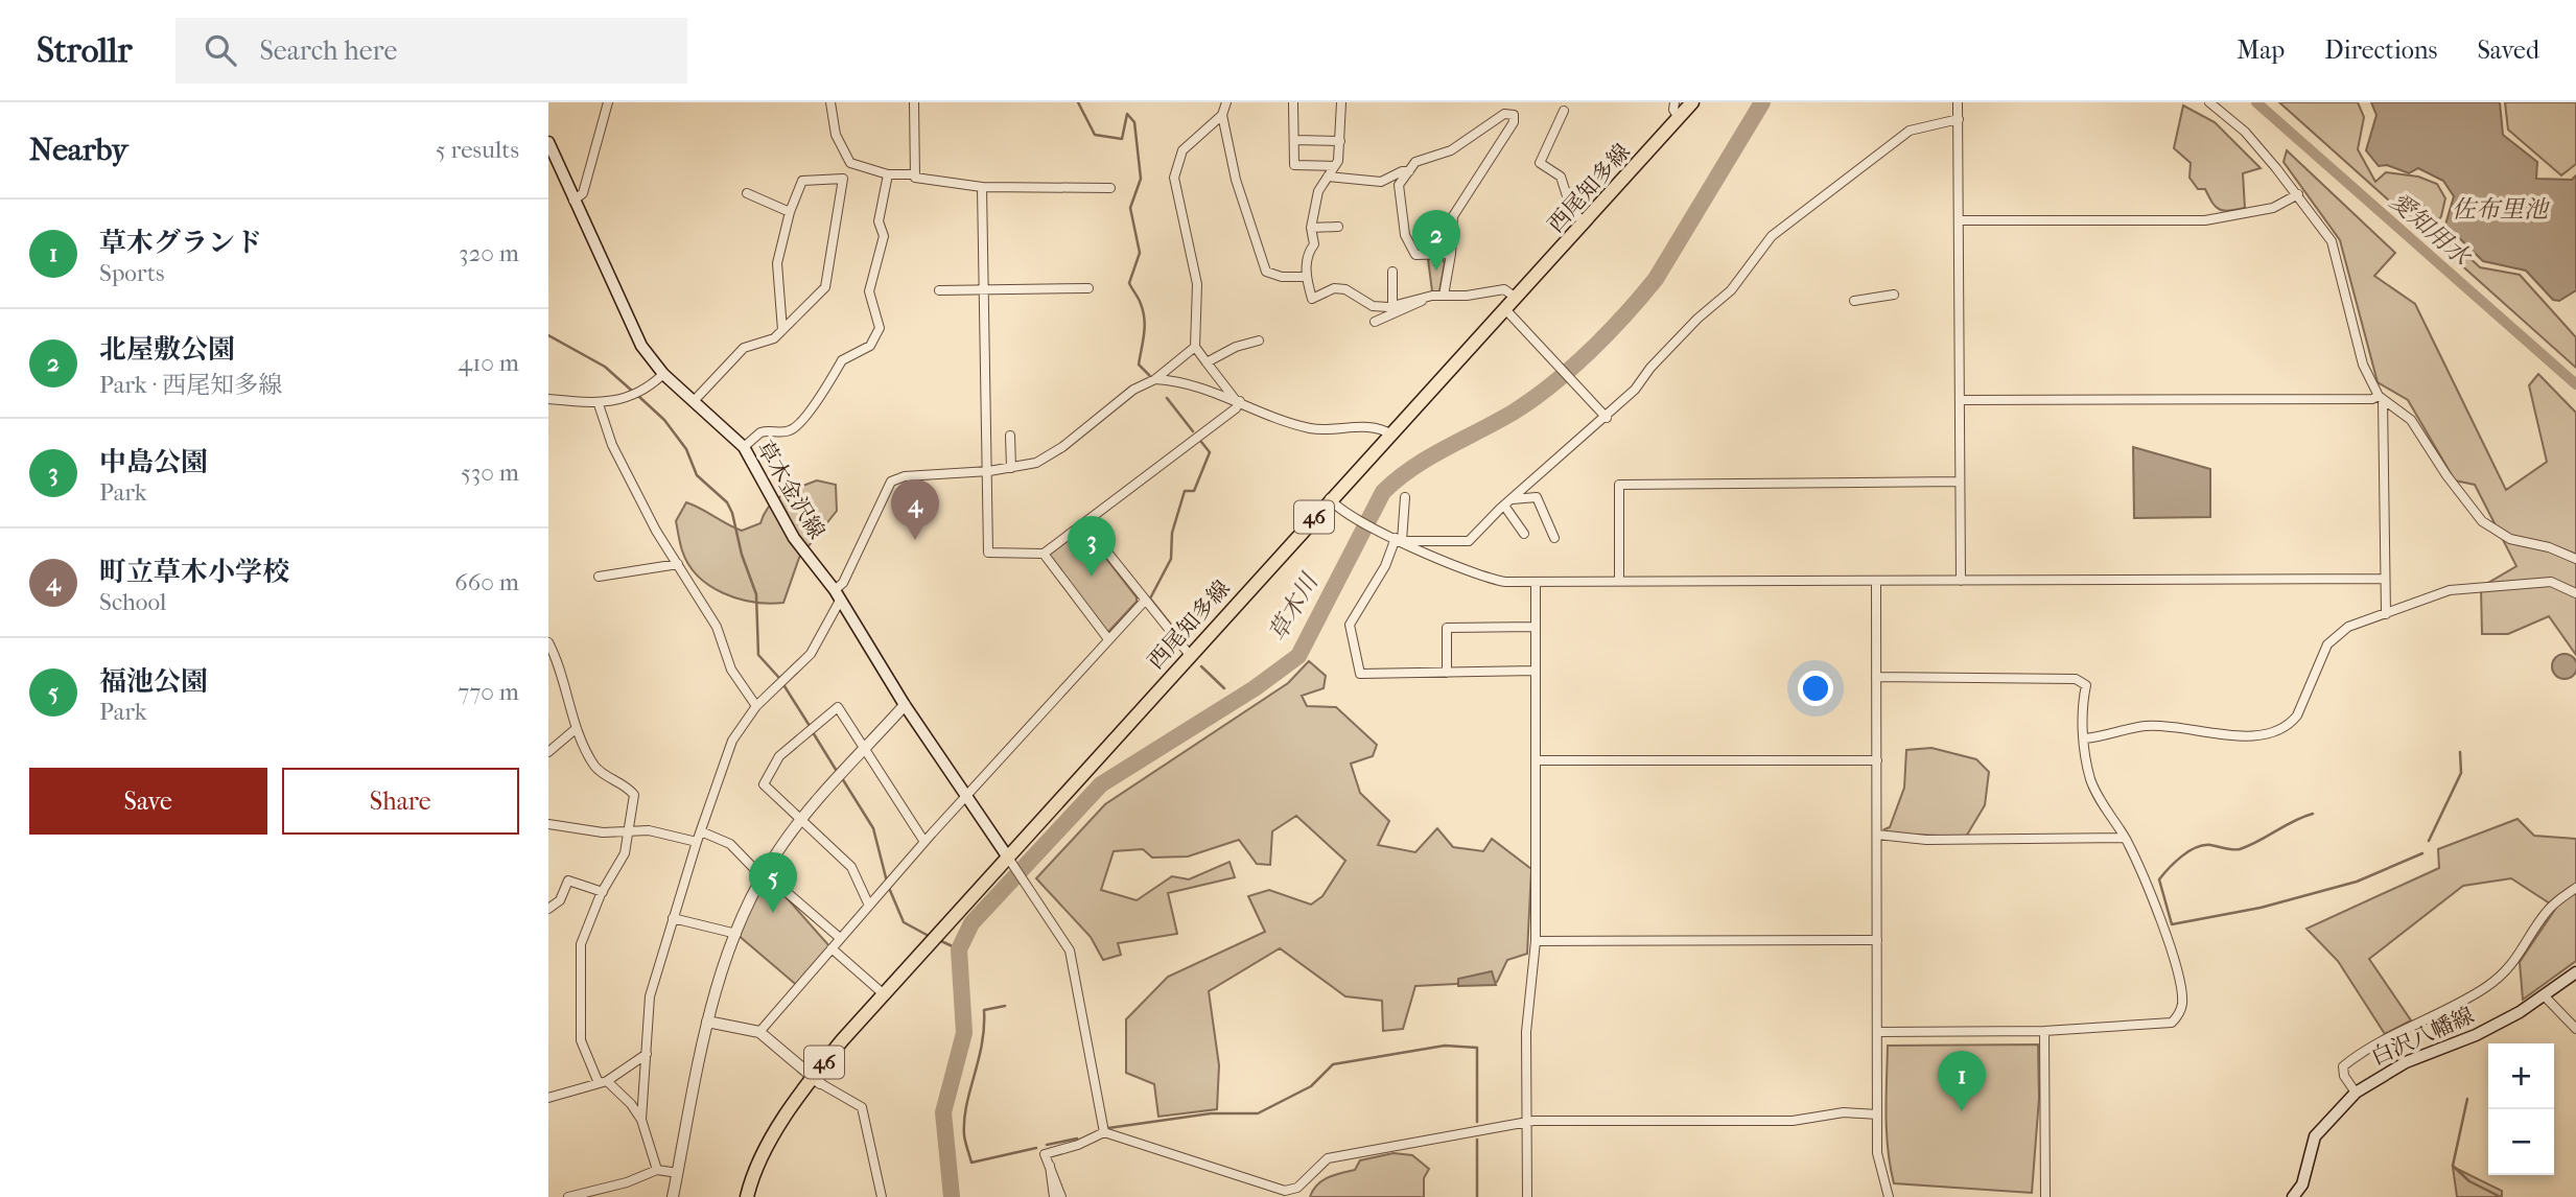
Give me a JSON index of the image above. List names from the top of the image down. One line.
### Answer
{"streets":{"main road":["西尾知多線","草木金沢線","46","白沢八幡線"]},"crossings":[["西尾知多線","草木金沢線"]],"water":["佐布里池","愛知用水","草木川"],"page":{"header":"Strollr","search":"Search here","nav":["Map","Directions","Saved"],"heading":["Nearby","5 results"],"list":[{"mark":"1","name":"草木グランド","note":"Sports","value":"320 m"},{"mark":"2","name":"北屋敷公園","note":"Park · 西尾知多線","value":"410 m"},{"mark":"3","name":"中島公園","note":"Park","value":"530 m"},{"mark":"4","name":"町立草木小学校","note":"School","value":"660 m"},{"mark":"5","name":"福池公園","note":"Park","value":"770 m"}],"pins":["2","4","3","5","1"],"buttons":["Save","Share"],"map_buttons":["+","−"]}}
